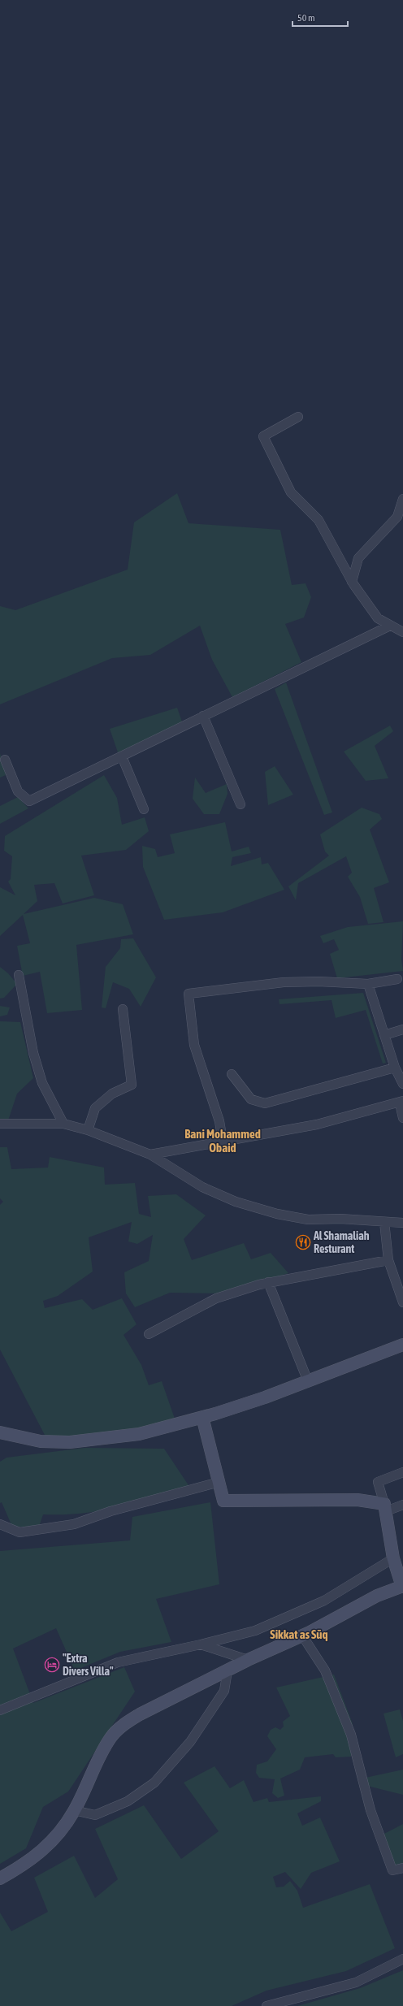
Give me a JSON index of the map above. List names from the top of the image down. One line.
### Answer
{"districts":["Bani Mohammed Obaid","Sikkat as Sūq"],"places":{"restaurant":["Al Shamaliah Resturant"],"hotel":["\"Extra Divers Villa\""]},"scale_bar":"50 m"}
